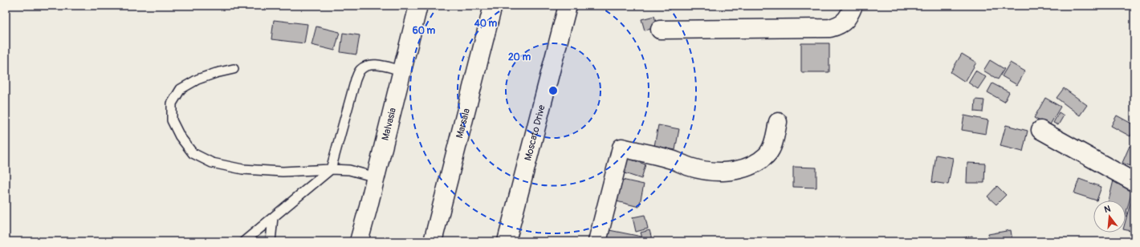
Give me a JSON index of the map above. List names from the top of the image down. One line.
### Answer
{"streets":{"street":["Malvasia","Marsala","Moscato Drive"]},"north":"top","rings":["40 m","60 m","20 m"]}
